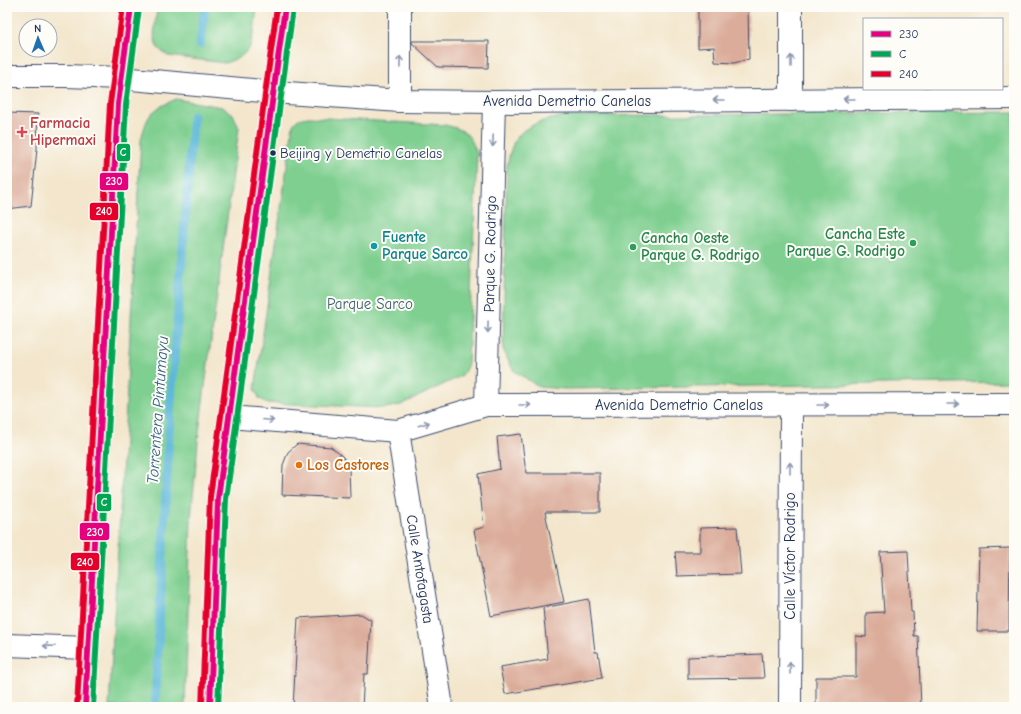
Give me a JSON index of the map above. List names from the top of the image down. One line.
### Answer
{"streets":{"street":["Avenida Demetrio Canelas","Parque G. Rodrigo","Calle Víctor Rodrigo","Calle Antofagasta"]},"crossings":[["Avenida Demetrio Canelas","Parque G. Rodrigo"],["Avenida Demetrio Canelas","Calle Víctor Rodrigo"],["Avenida Demetrio Canelas","Calle Antofagasta"]],"one_way":["Parque G. Rodrigo","Calle Víctor Rodrigo"],"water":["Torrentera Pintumayu"],"parks":["Parque Sarco"],"places":{"health":["Farmacia Hipermaxi"],"other":["Beijing y Demetrio Canelas","Cancha Este Parque G. Rodrigo","Fuente Parque Sarco","Cancha Oeste Parque G. Rodrigo","Los Castores"]},"lines":["transit line 230","transit line 240","transit line C"],"legend":["230","C","240"],"north":"top"}
